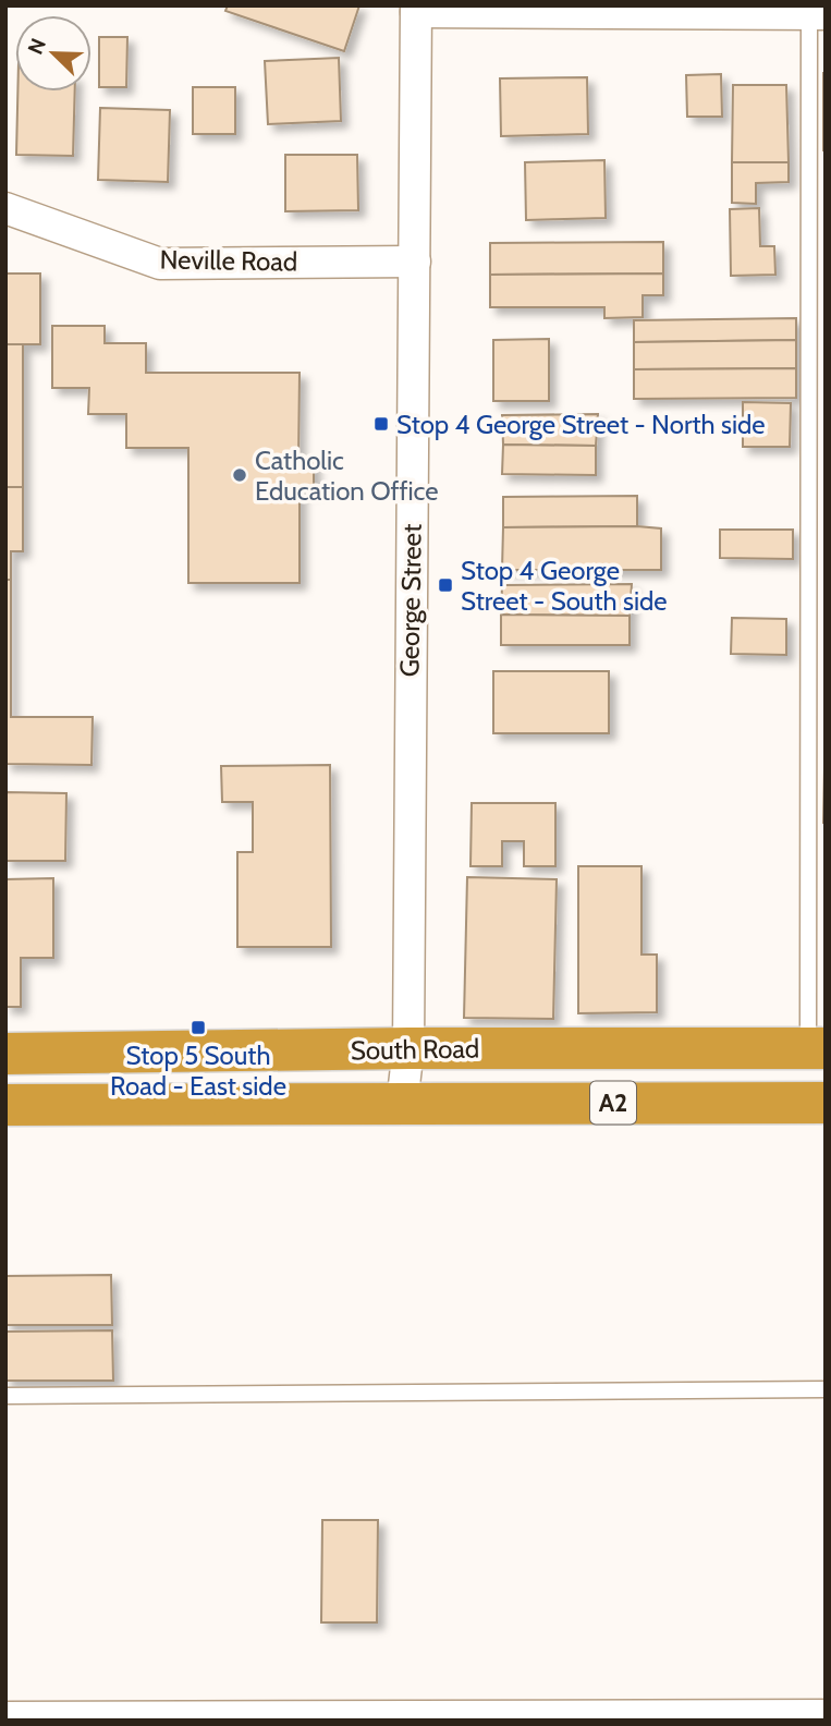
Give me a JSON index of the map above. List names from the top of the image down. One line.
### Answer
{"streets":{"highway":["South Road","A2"],"street":["Neville Road","George Street"]},"crossings":[["Neville Road","George Street"],["George Street","South Road"]],"places":{"transit":["Stop 4 George Street - North side","Stop 4 George Street - South side","Stop 5 South Road - East side"],"other":["Catholic Education Office"]},"north":"top left"}
